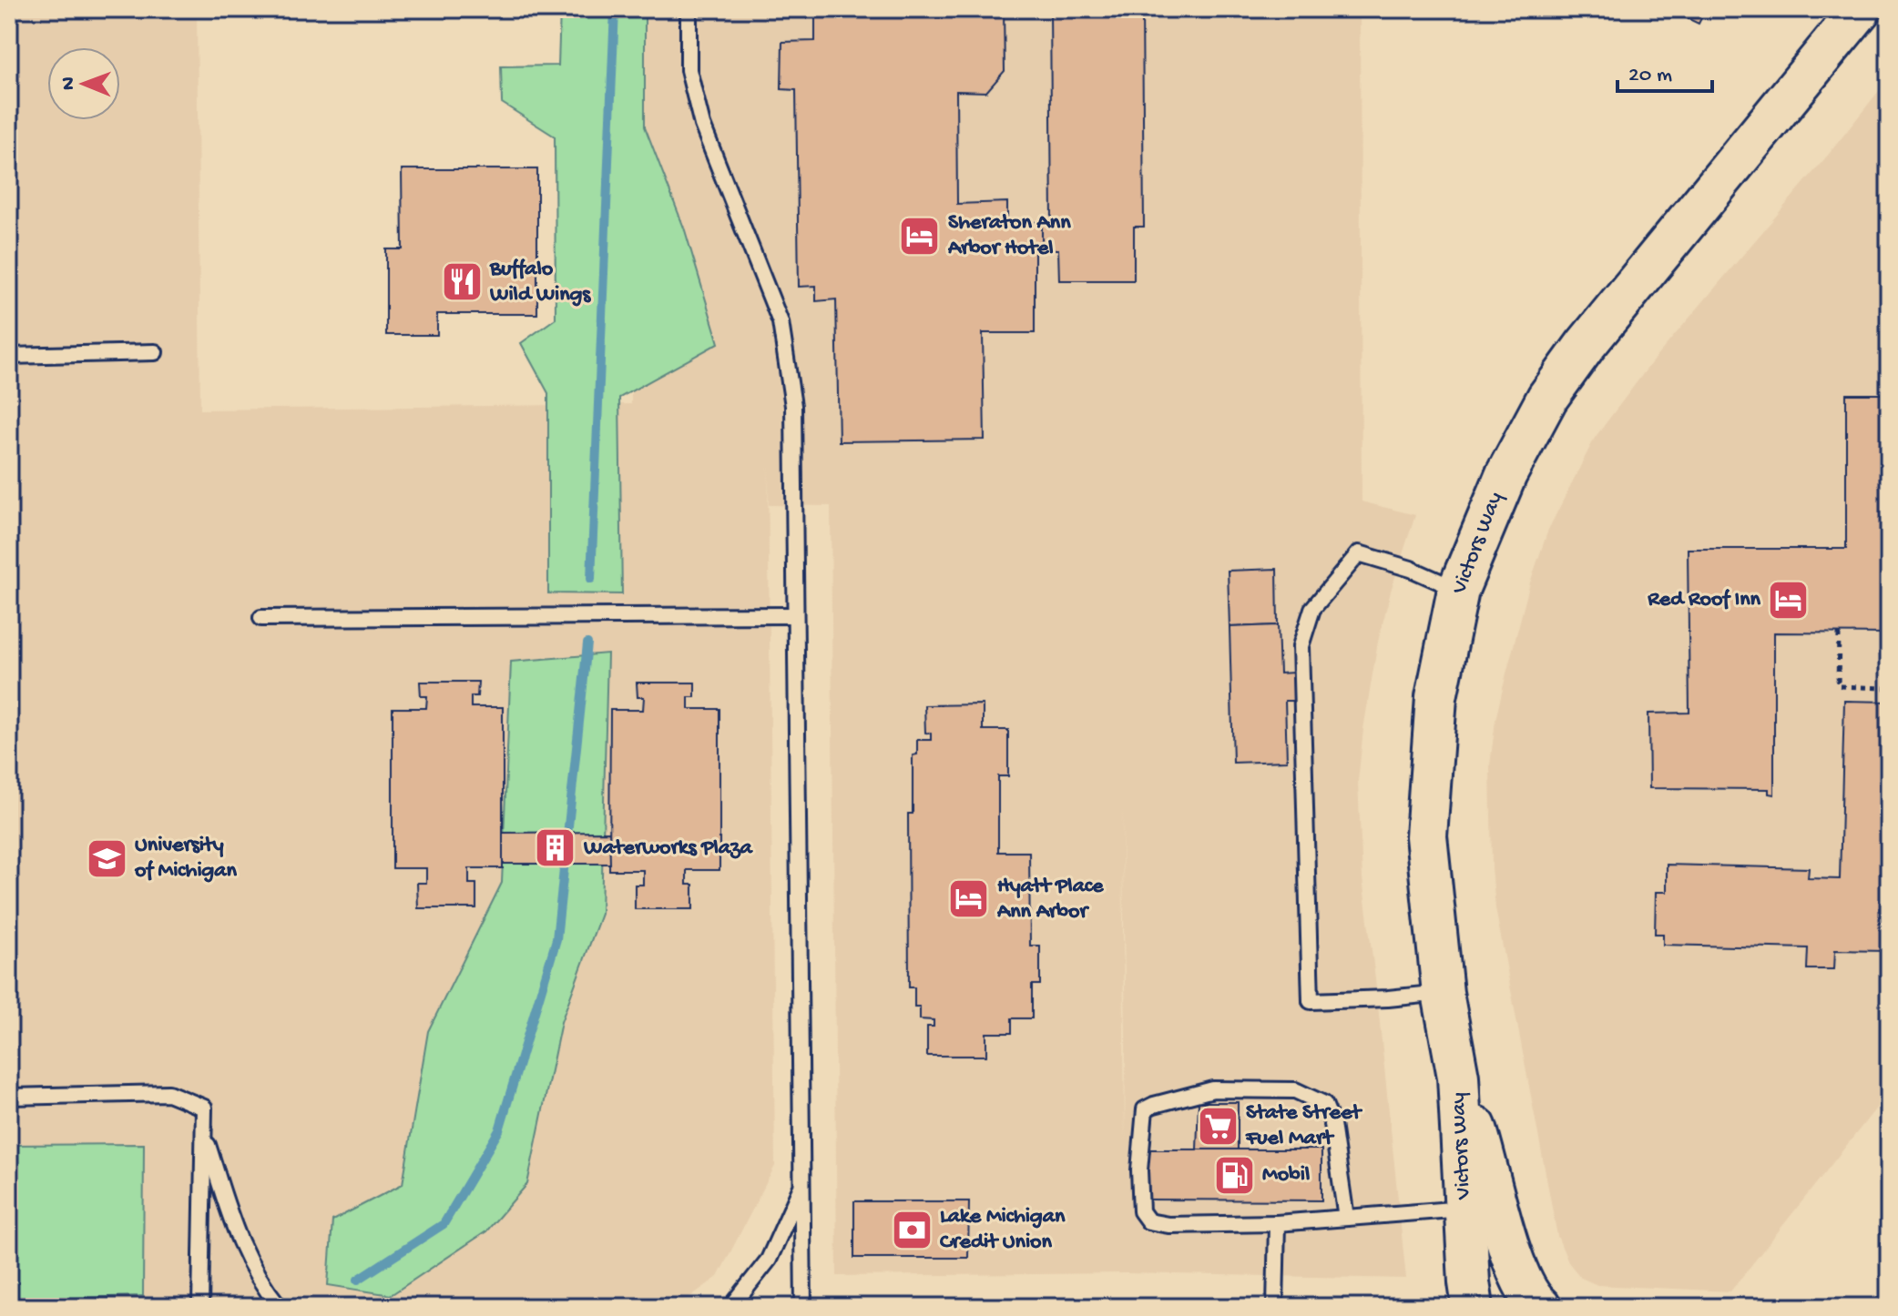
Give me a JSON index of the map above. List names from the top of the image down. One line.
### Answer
{"streets":{"street":["Victors Way"]},"places":{"hotel":["Sheraton Ann Arbor Hotel","Red Roof Inn","Hyatt Place Ann Arbor"],"restaurant":["Buffalo Wild Wings"],"building":["Waterworks Plaza"],"school or university":["University of Michigan"],"supermarket":["State Street Fuel Mart"],"fuel station":["Mobil"],"bank":["Lake Michigan Credit Union"]},"scale_bar":"20 m","north":"left"}
